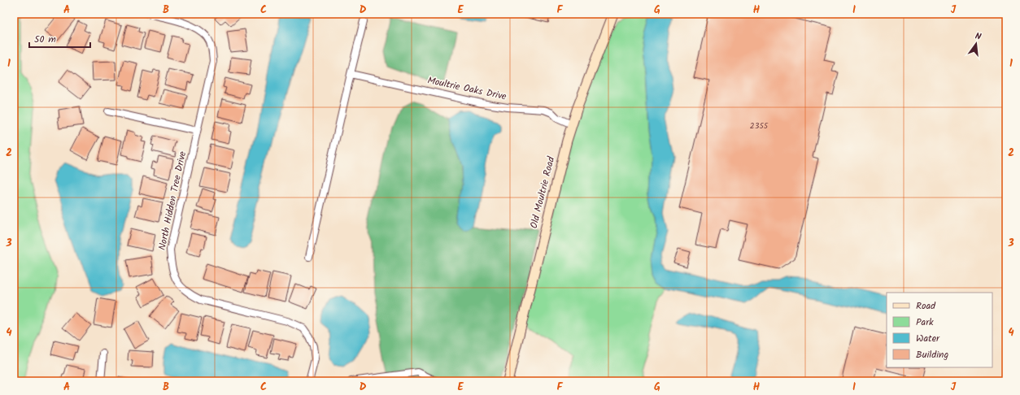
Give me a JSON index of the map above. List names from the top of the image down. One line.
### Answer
{"streets":{"main road":["Old Moultrie Road"],"street":["Moultrie Oaks Drive","North Hidden Tree Drive"]},"crossings":[["Moultrie Oaks Drive","Old Moultrie Road"]],"house_numbers":["2355"],"legend":["Road","Park","Water","Building"],"scale_bar":"50 m","north":"top","grid":{"columns":["A","B","C","D","E","F","G","H","I","J"],"rows":["1","2","3","4"]}}
